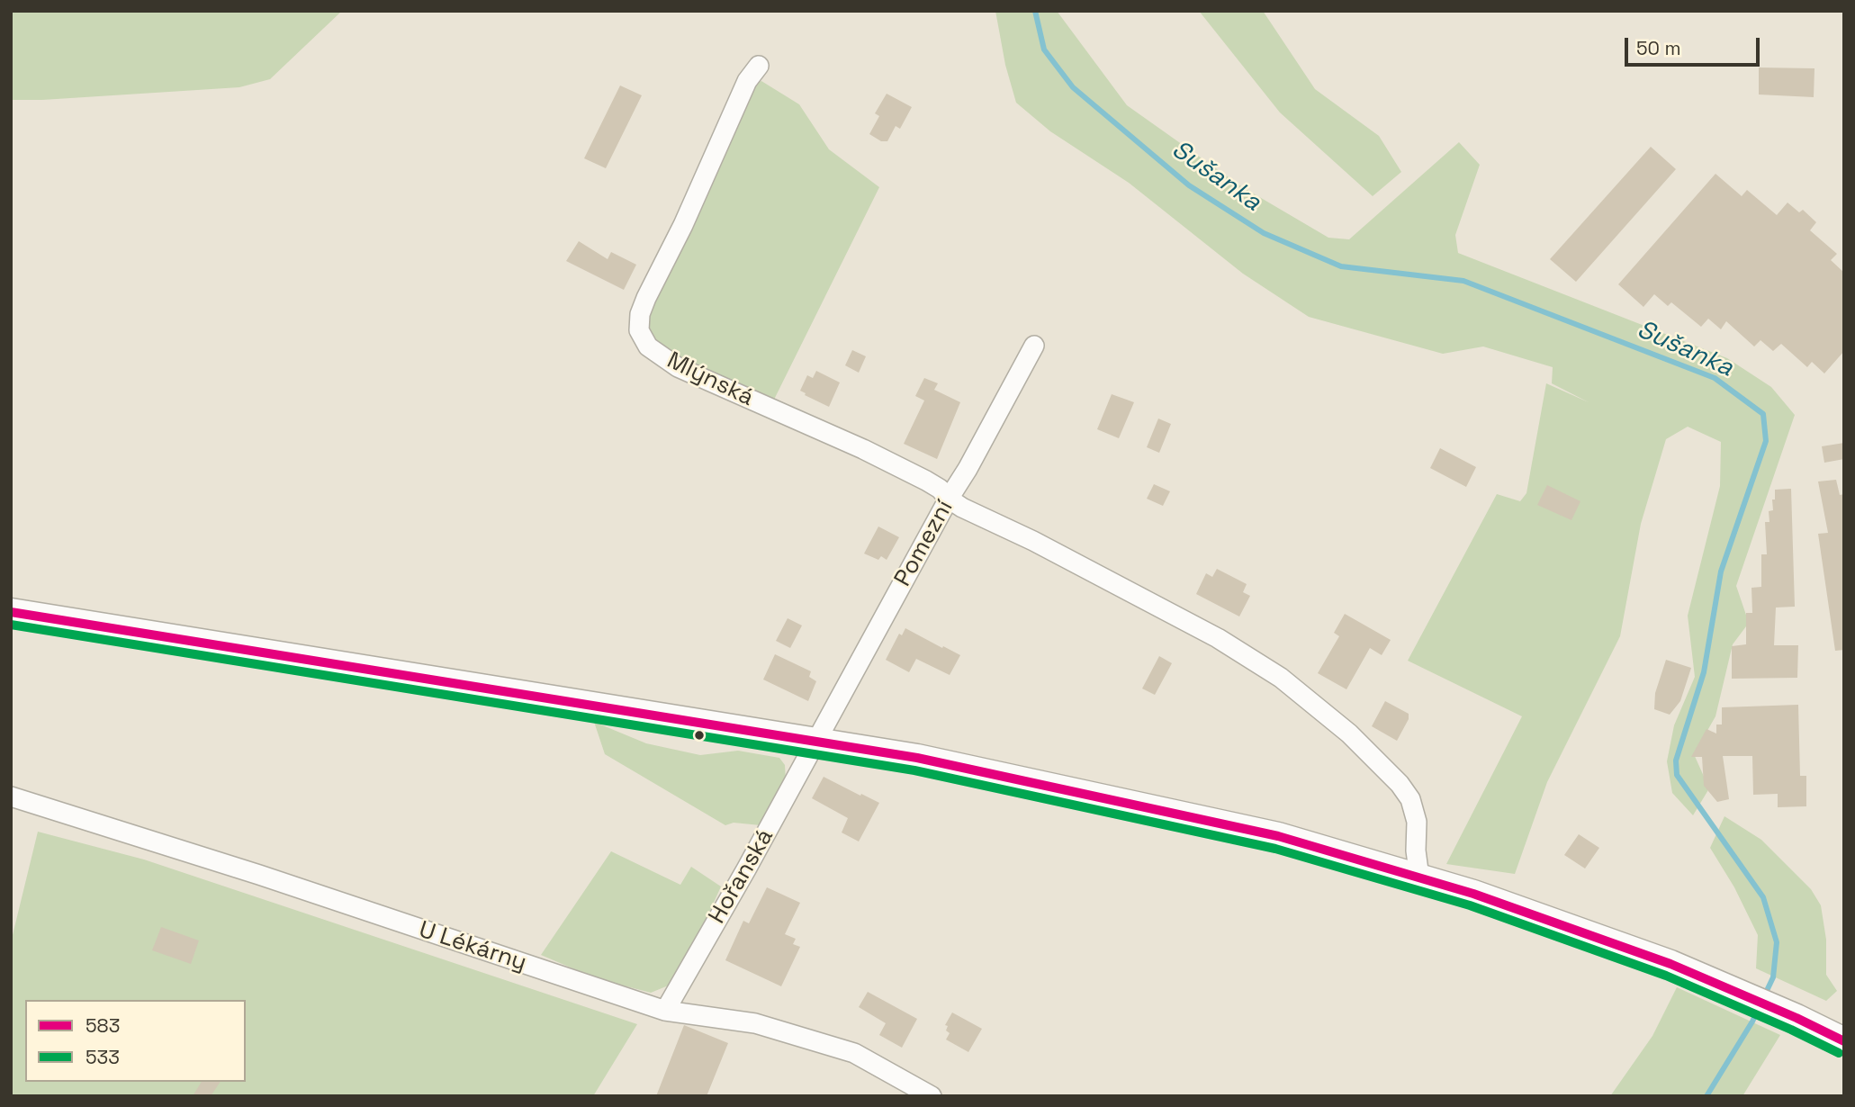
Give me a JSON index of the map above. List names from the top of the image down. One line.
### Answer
{"streets":{"street":["Mlýnská","Pomezní","Hořanská","U Lékárny"]},"crossings":[["Mlýnská","Pomezní"],["Pomezní","Hořanská"],["Hořanská","U Lékárny"]],"water":["Sušanka"],"lines":["transit line 583","transit line 533"],"legend":["583","533"],"scale_bar":"50 m"}
